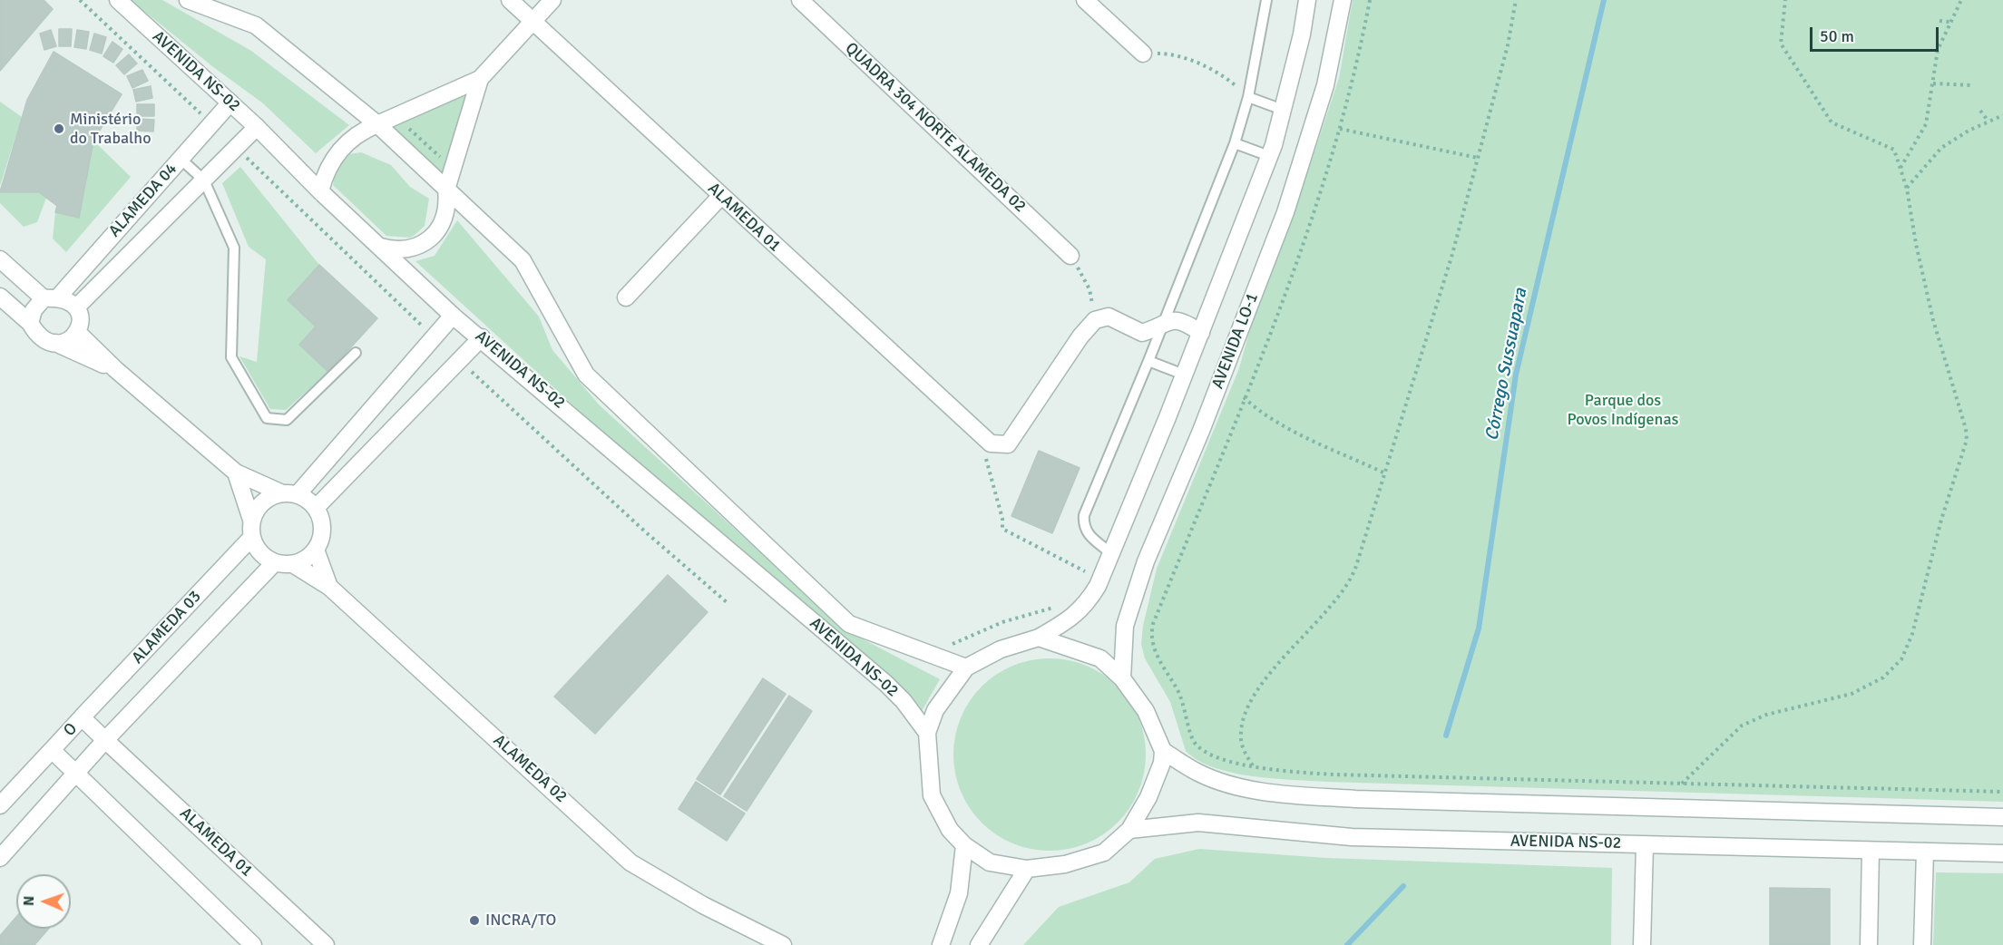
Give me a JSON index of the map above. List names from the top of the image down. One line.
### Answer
{"streets":{"street":["AVENIDA NS-02","QUADRA 304 NORTE ALAMEDA 02","ALAMEDA 04","ALAMEDA 01","AVENIDA LO-1","ALAMEDA 03","O","ALAMEDA 02"]},"crossings":[["AVENIDA NS-02","ALAMEDA 04"],["ALAMEDA 01","ALAMEDA 03"],["ALAMEDA 01","O"],["ALAMEDA 03","O"],["ALAMEDA 03","ALAMEDA 02"]],"water":["Córrego Sussuapara"],"parks":["Parque dos Povos Indígenas"],"places":["Ministério do Trabalho","INCRA/TO"],"scale_bar":"50 m","north":"left"}
